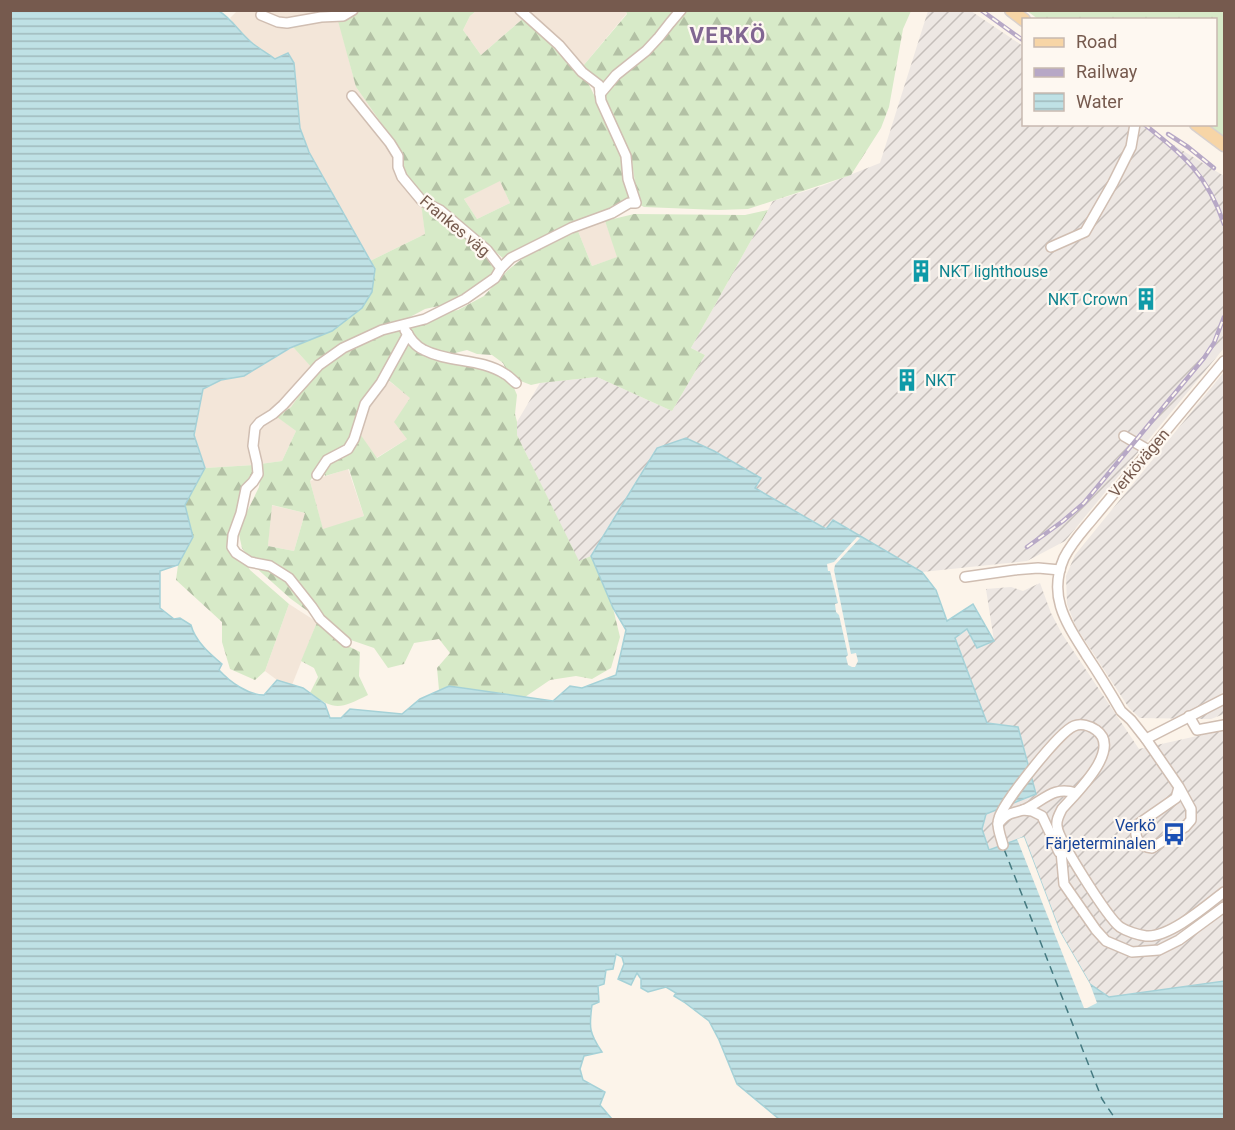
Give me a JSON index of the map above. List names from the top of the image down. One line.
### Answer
{"streets":{"street":["Frankes väg","Verkövägen"]},"districts":["VERKÖ"],"places":{"building":["NKT lighthouse","NKT Crown","NKT"],"bus stop":["Verkö Färjeterminalen"]},"legend":["Road","Railway","Water"]}
